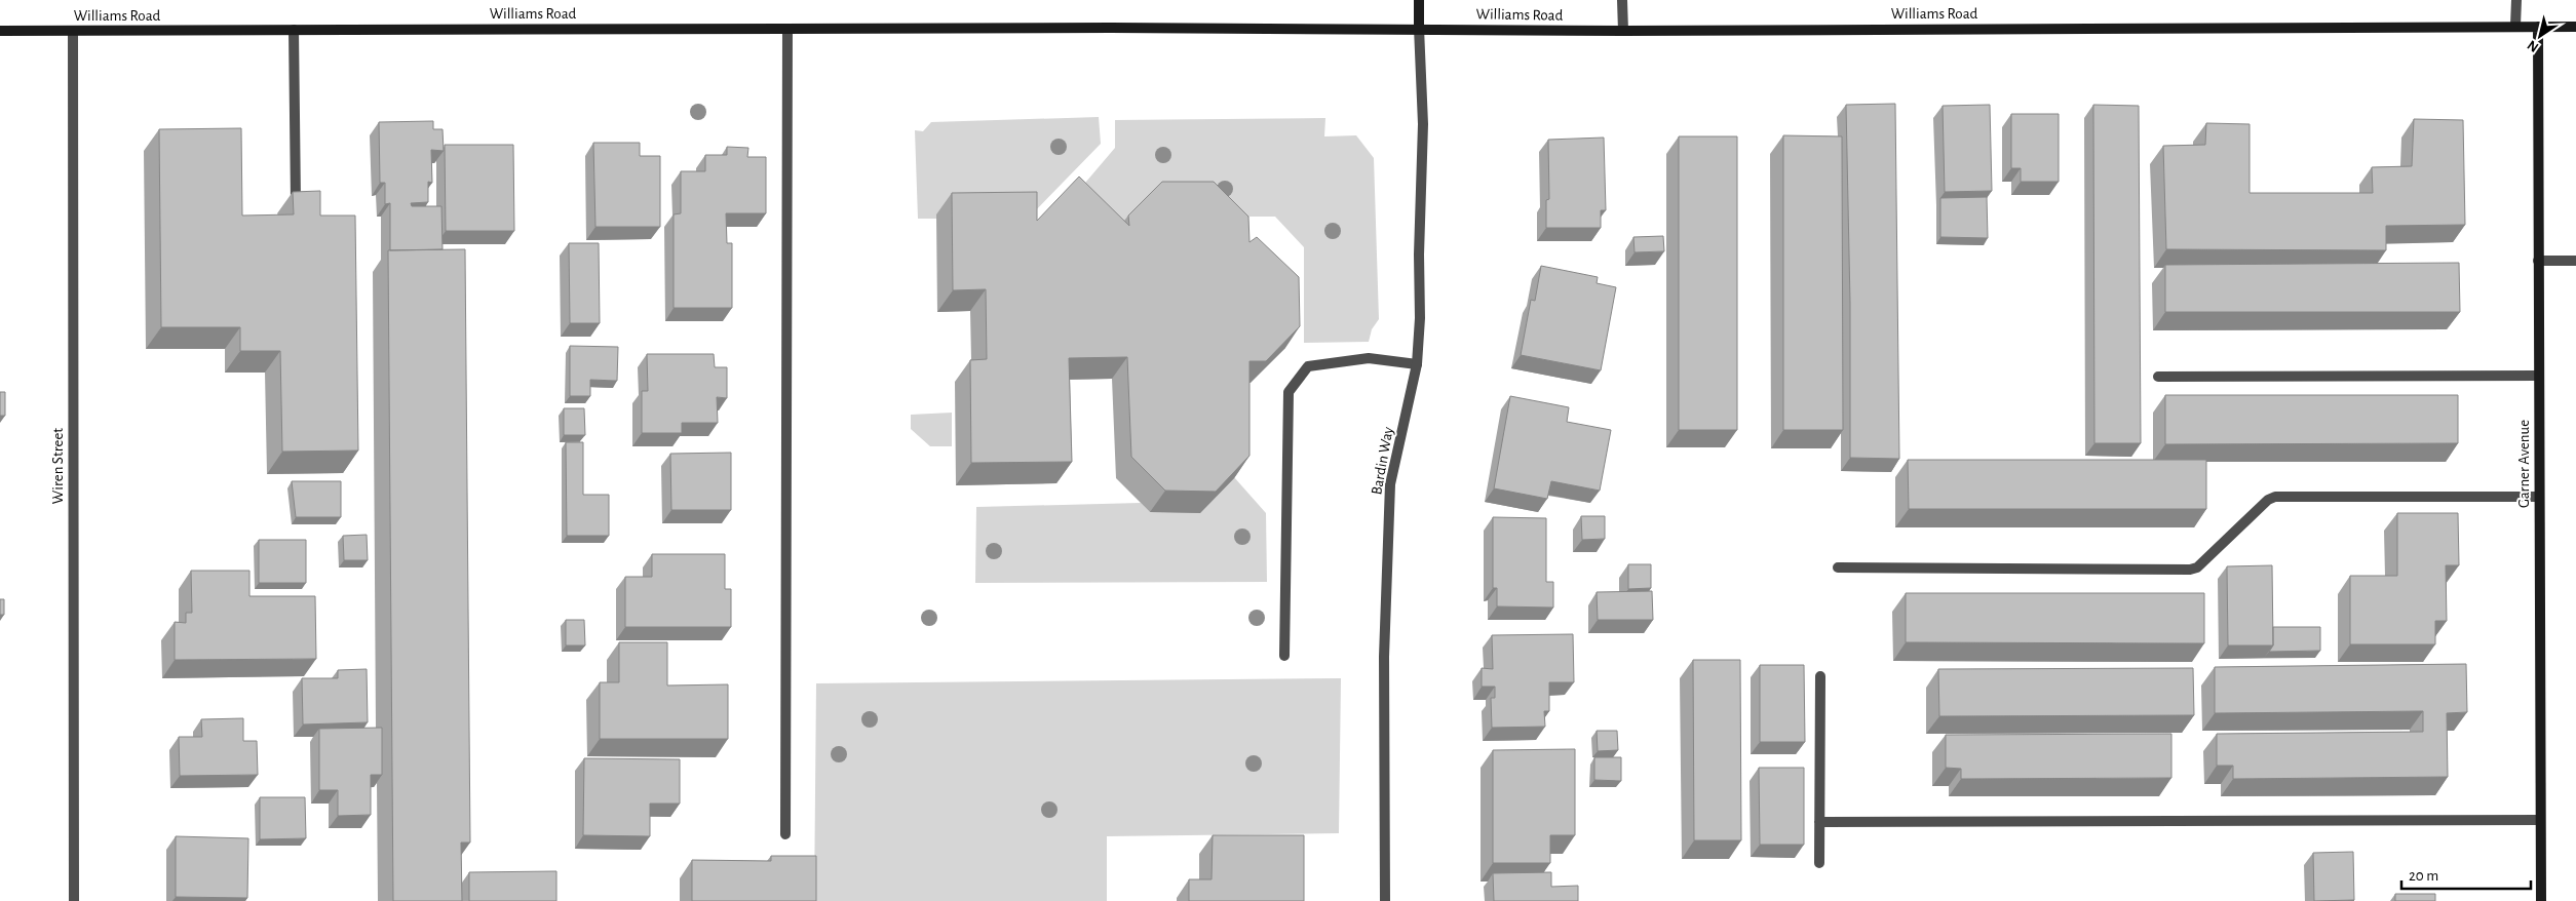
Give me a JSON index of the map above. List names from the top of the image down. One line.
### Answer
{"streets":{"main road":["Williams Road","Garner Avenue"],"street":["Bardin Way","Wiren Street"]},"crossings":[["Williams Road","Bardin Way"],["Williams Road","Garner Avenue"],["Williams Road","Wiren Street"]],"scale_bar":"20 m","north":"bottom left"}
